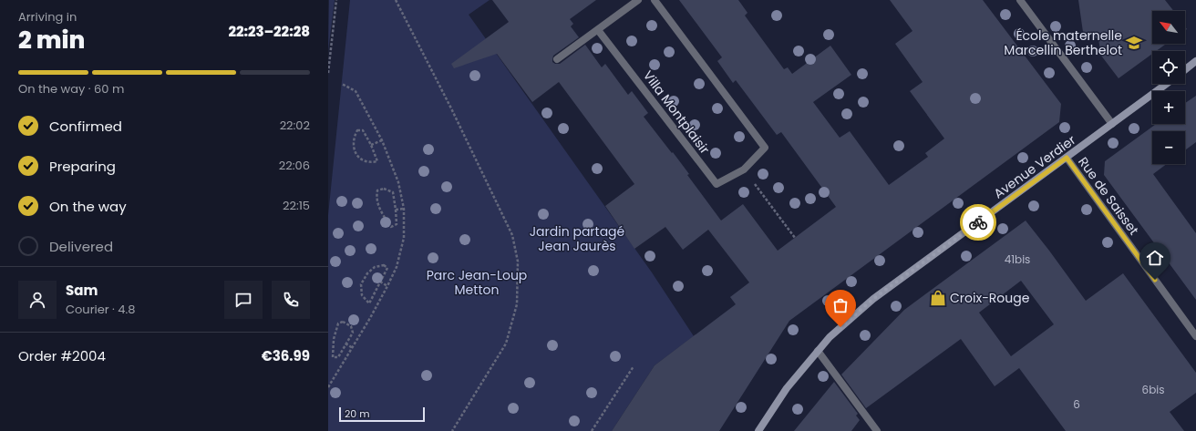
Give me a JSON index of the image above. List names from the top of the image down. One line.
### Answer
{"streets":{"main road":["Avenue Verdier"],"street":["Villa Montplaisir","Rue de Saisset"]},"crossings":[["Avenue Verdier","Rue de Saisset"]],"parks":["Jardin partagé Jean Jaurès","Parc Jean-Loup Metton"],"places":{"school or university":["École maternelle Marcellin Berthelot"],"shop":["Croix-Rouge"]},"house_numbers":["41bis","6bis","6"],"scale_bar":"20 m","north":"top left","page":{"heading":["2 min","Arriving in","22:23–22:28"],"panel":["Sam","Courier · 4.8","Order #2004","€36.99"],"map_buttons":["+","−"],"bar":"On the way · 60 m","list":[["Confirmed","22:02"],["Preparing","22:06"],["On the way","22:15"],"Delivered"],"scale":"20 m"}}
